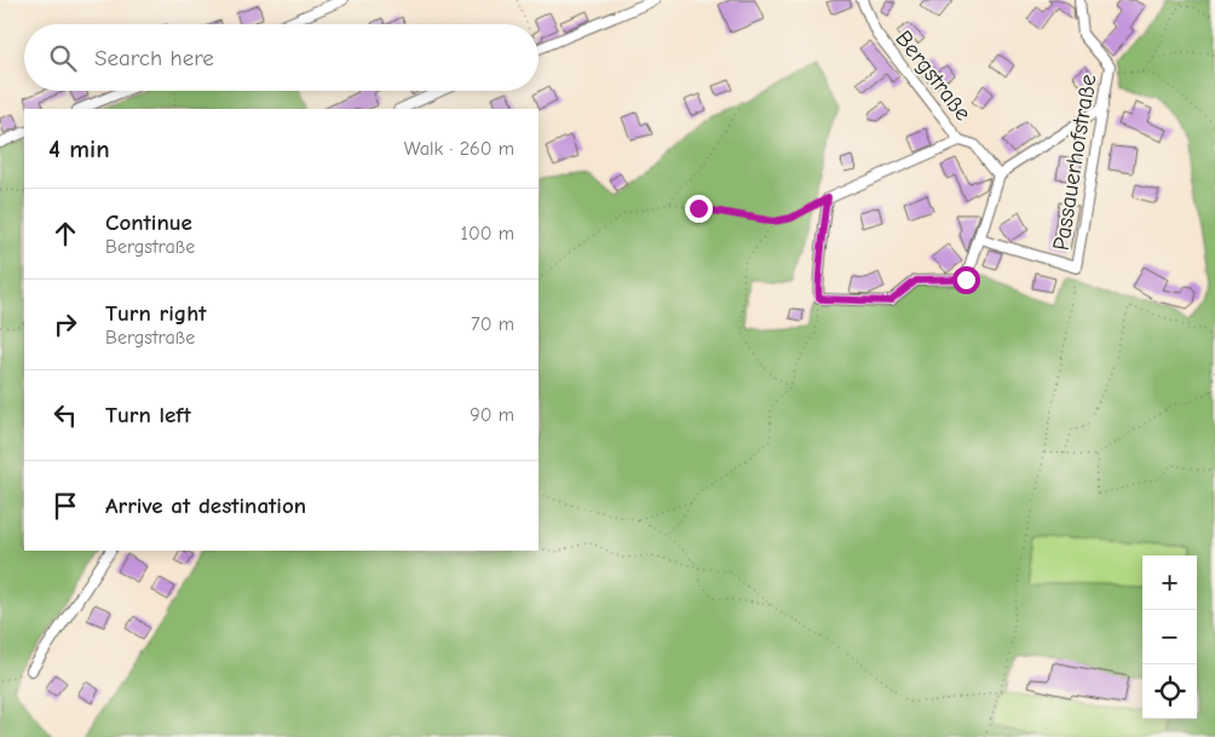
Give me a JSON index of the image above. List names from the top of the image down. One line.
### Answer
{"streets":{"street":["Bergstraße","Passauerhofstraße"]},"page":{"search":"Search here","heading":["4 min","Walk · 260 m"],"list":[["Continue","Bergstraße","100 m"],["Turn right","Bergstraße","70 m"],["Turn left","90 m"],"Arrive at destination"],"map_buttons":["+","−"]}}
